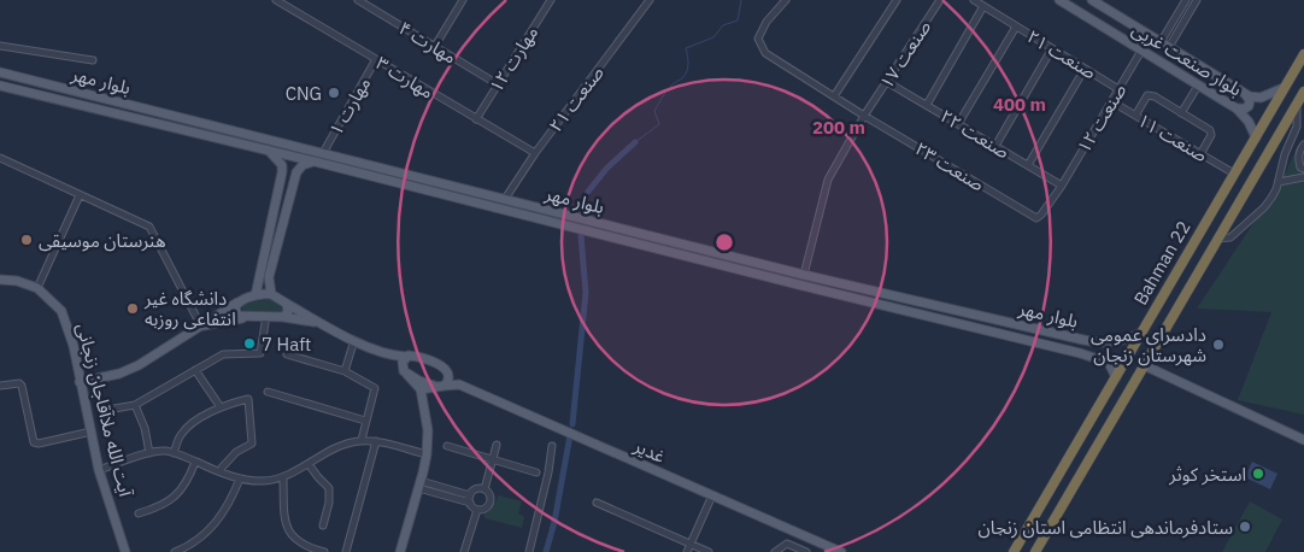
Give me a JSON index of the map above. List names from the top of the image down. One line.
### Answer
{"streets":{"highway":["Bahman 22"],"main road":["بلوار صنعت غربی","بلوار مهر","آیت الله ملاآقاجان زنجانی","غدیر"],"street":["مهارت ۴","صنعت ۱۷","صنعت ۲۱","مهارت ۱۲","مهارت ۳","مهارت ۱","صنعت ۱۲","صنعت ۲۲","صنعت ۱۱","صنعت ۲۳"]},"crossings":[["مهارت ۴","مهارت ۱۲"],["صنعت ۱۷","بلوار مهر"],["صنعت ۱۷","صنعت ۲۲"],["صنعت ۱۷","صنعت ۲۳"],["صنعت ۲۱","مهارت ۳"],["صنعت ۲۱","بلوار مهر"],["صنعت ۲۱","صنعت ۱۲"],["مهارت ۱۲","مهارت ۳"],["بلوار صنعت غربی","صنعت ۱۲"],["بلوار صنعت غربی","Bahman 22"],["مهارت ۳","مهارت ۱"],["بلوار مهر","مهارت ۱"],["بلوار مهر","Bahman 22"],["صنعت ۱۲","صنعت ۲۲"],["صنعت ۱۲","صنعت ۱۱"],["صنعت ۱۲","صنعت ۲۳"],["صنعت ۱۱","Bahman 22"]],"places":["CNG","هنرستان موسیقی","دانشگاه غیر انتفاعی روزبه","7 Haft","دادسرای عمومی شهرستان زنجان","استخر کوثر","ستادفرماندهی انتظامی استان زنجان"],"rings":["400 m","200 m"]}
